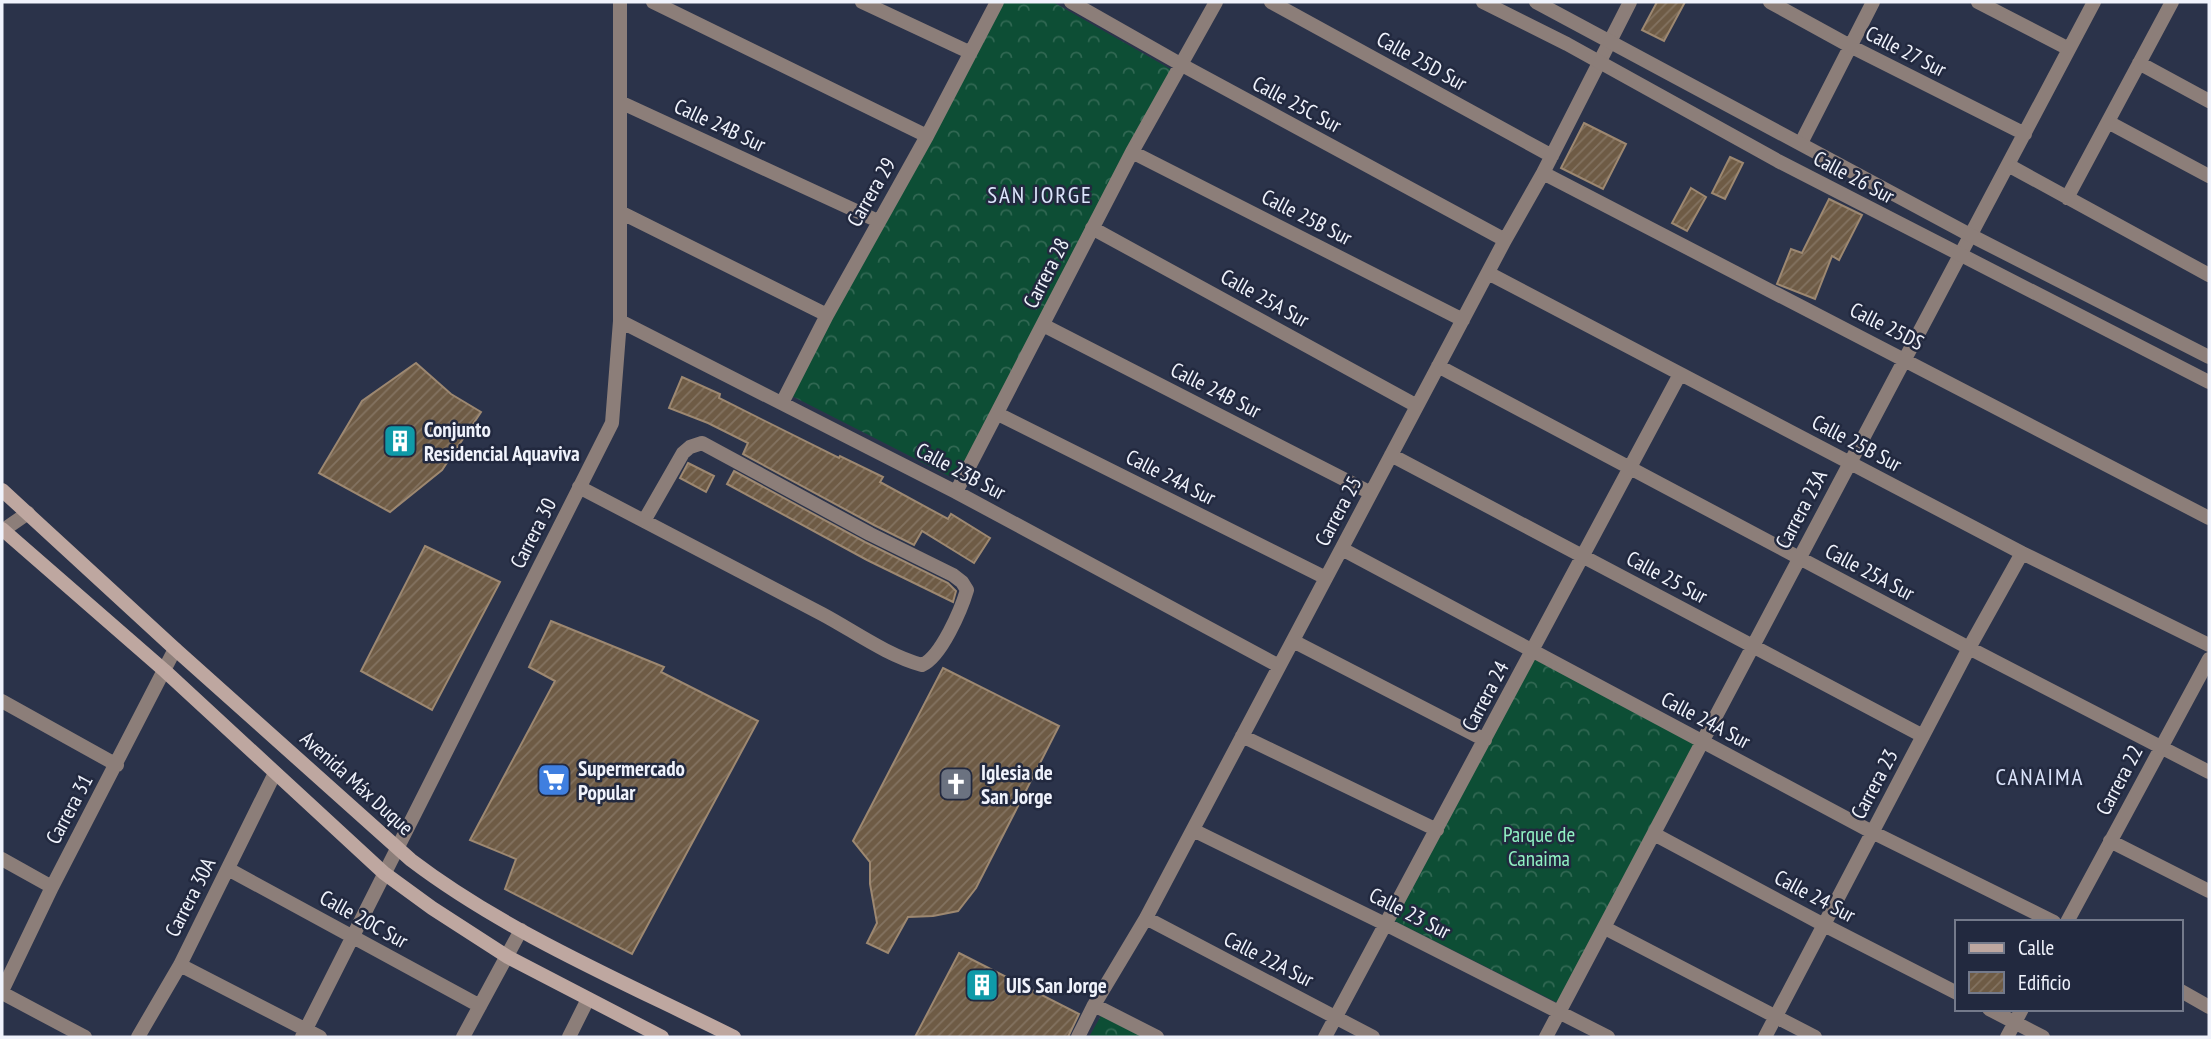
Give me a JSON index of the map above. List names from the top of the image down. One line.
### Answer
{"streets":{"main road":["Avenida Máx Duque"],"street":["Calle 27 Sur","Calle 25D Sur","Calle 25C Sur","Calle 24B Sur","Calle 26 Sur","Carrera 29","Calle 25B Sur","Carrera 28","Calle 25A Sur","Calle 25DS","Calle 23B Sur","Calle 24A Sur","Carrera 23A","Carrera 25","Carrera 30","Calle 25 Sur","Carrera 24","Carrera 22","Carrera 23","Carrera 31","Calle 24 Sur","Carrera 30A","Calle 23 Sur","Calle 20C Sur","Calle 22A Sur"]},"crossings":[["Calle 27 Sur","Carrera 23A"],["Calle 25D Sur","Carrera 25"],["Calle 25C Sur","Carrera 28"],["Calle 25C Sur","Carrera 25"],["Calle 24B Sur","Carrera 29"],["Calle 24B Sur","Carrera 28"],["Calle 24B Sur","Carrera 25"],["Calle 24B Sur","Carrera 30"],["Calle 26 Sur","Carrera 23A"],["Calle 26 Sur","Carrera 25"],["Carrera 29","Calle 23B Sur"],["Calle 25B Sur","Carrera 28"],["Calle 25B Sur","Carrera 23A"],["Calle 25B Sur","Carrera 25"],["Calle 25B Sur","Carrera 24"],["Calle 25B Sur","Carrera 23"],["Carrera 28","Calle 25A Sur"],["Carrera 28","Calle 23B Sur"],["Carrera 28","Calle 24A Sur"],["Calle 25A Sur","Carrera 23A"],["Calle 25A Sur","Carrera 25"],["Calle 25A Sur","Carrera 24"],["Calle 25A Sur","Carrera 22"],["Calle 25A Sur","Carrera 23"],["Calle 25DS","Carrera 23A"],["Calle 25DS","Carrera 25"],["Calle 23B Sur","Carrera 25"],["Calle 23B Sur","Carrera 30"],["Calle 24A Sur","Carrera 23A"],["Calle 24A Sur","Carrera 25"],["Calle 24A Sur","Carrera 24"],["Calle 24A Sur","Carrera 23"],["Carrera 23A","Calle 25 Sur"],["Carrera 23A","Calle 24 Sur"],["Carrera 23A","Calle 23 Sur"],["Carrera 25","Calle 25 Sur"],["Carrera 25","Calle 23 Sur"],["Carrera 25","Calle 22A Sur"],["Carrera 30","Avenida Máx Duque"],["Carrera 30","Calle 20C Sur"],["Calle 25 Sur","Carrera 24"],["Calle 25 Sur","Carrera 23"],["Carrera 24","Calle 23 Sur"],["Carrera 24","Calle 22A Sur"],["Avenida Máx Duque","Carrera 31"],["Carrera 23","Calle 24 Sur"],["Carrera 30A","Calle 20C Sur"]],"districts":["SAN JORGE","CANAIMA"],"parks":["Parque de Canaima"],"places":{"building":["Conjunto Residencial Aquaviva","UIS San Jorge"],"supermarket":["Supermercado Popular"],"church":["Iglesia de San Jorge"]},"legend":["Calle","Edificio"]}
